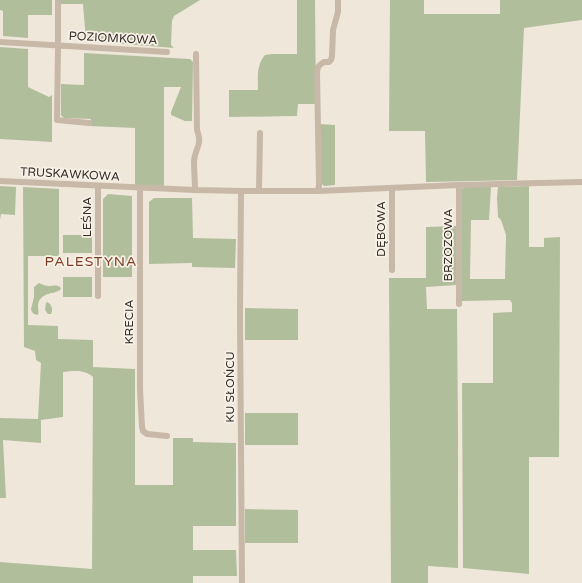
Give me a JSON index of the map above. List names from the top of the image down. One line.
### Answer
{"streets":{"street":["POZIOMKOWA","TRUSKAWKOWA","LEŚNA","DĘBOWA","BRZOZOWA","KRECIA","KU SŁOŃCU"]},"crossings":[["TRUSKAWKOWA","LEŚNA"],["TRUSKAWKOWA","DĘBOWA"],["TRUSKAWKOWA","BRZOZOWA"],["TRUSKAWKOWA","KRECIA"],["TRUSKAWKOWA","KU SŁOŃCU"]],"districts":["PALESTYNA"]}
